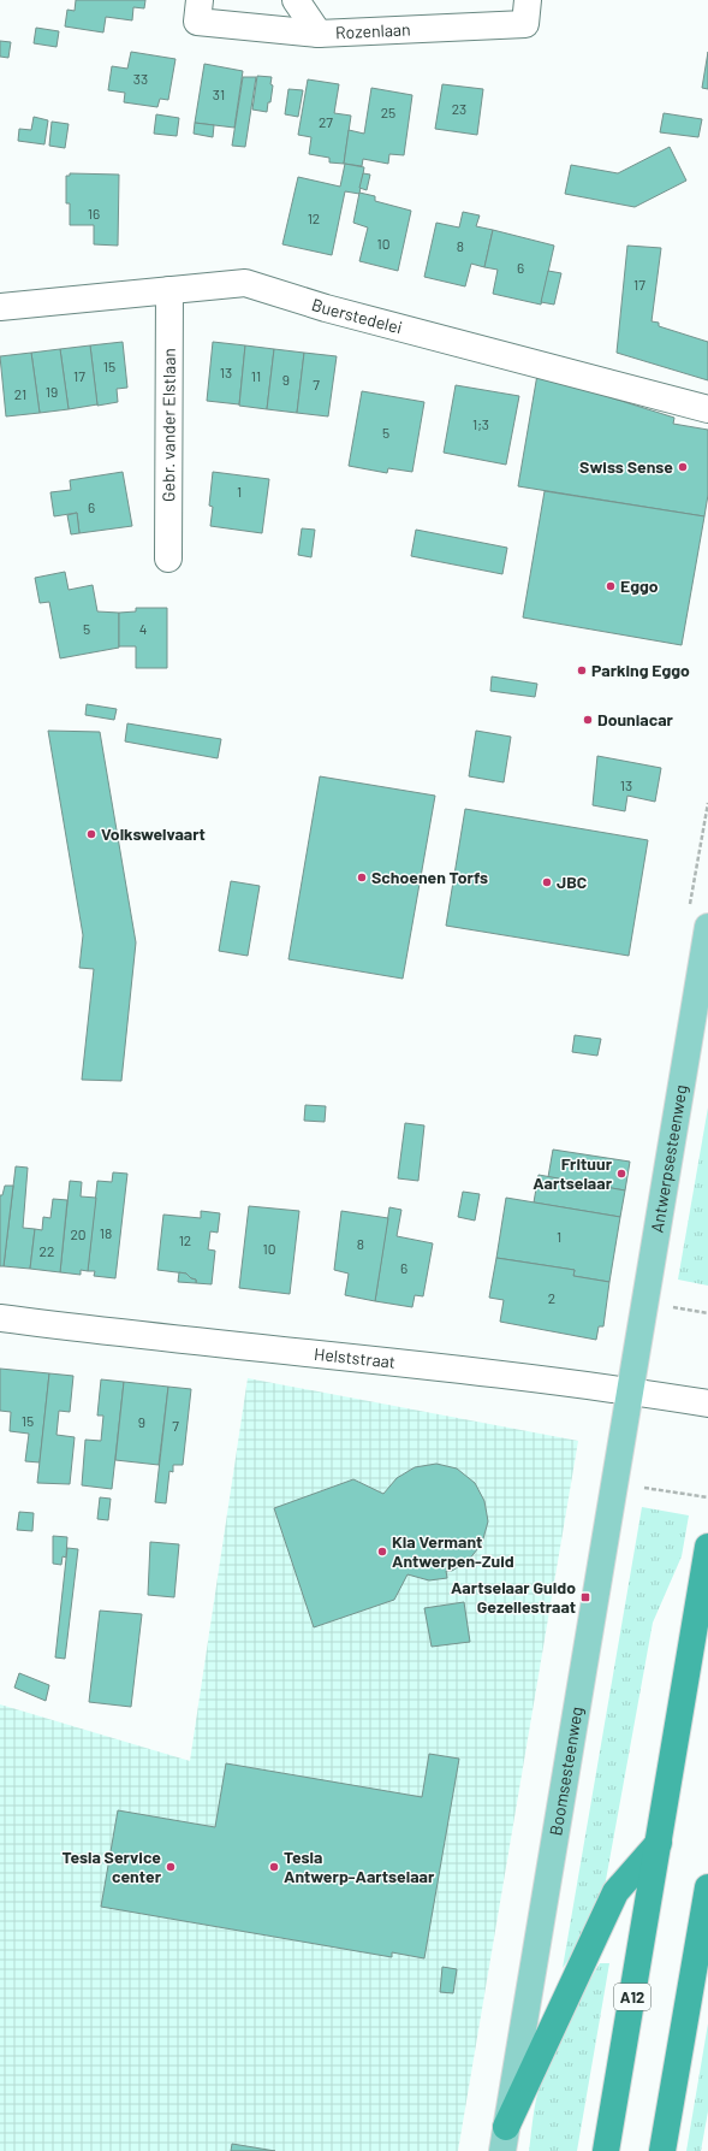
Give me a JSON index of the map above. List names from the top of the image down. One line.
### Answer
{"streets":{"highway":["A12"],"main road":["Antwerpsesteenweg","Boomsesteenweg"],"street":["Rozenlaan","Buerstedelei","Gebr. vander Elstlaan","Helststraat"]},"crossings":[["Buerstedelei","Gebr. vander Elstlaan"],["Antwerpsesteenweg","Helststraat"],["Antwerpsesteenweg","Boomsesteenweg"],["Helststraat","Boomsesteenweg"]],"places":{"other":["Swiss Sense","Eggo","Parking Eggo","Douniacar","Volkswelvaart","Schoenen Torfs","JBC","Frituur Aartselaar","Kia Vermant Antwerpen-Zuid","Tesla Service center","Tesla Antwerp-Aartselaar"],"transit":["Aartselaar Guido Gezellestraat"]},"house_numbers":["33","31","23","25","27","16","12","10","8","6","17","15","13","17","11","9","7","19","21","1;3","5","1","6","5","4","13","18","20","1","12","8","10","22","6","2","15","9","7"]}
